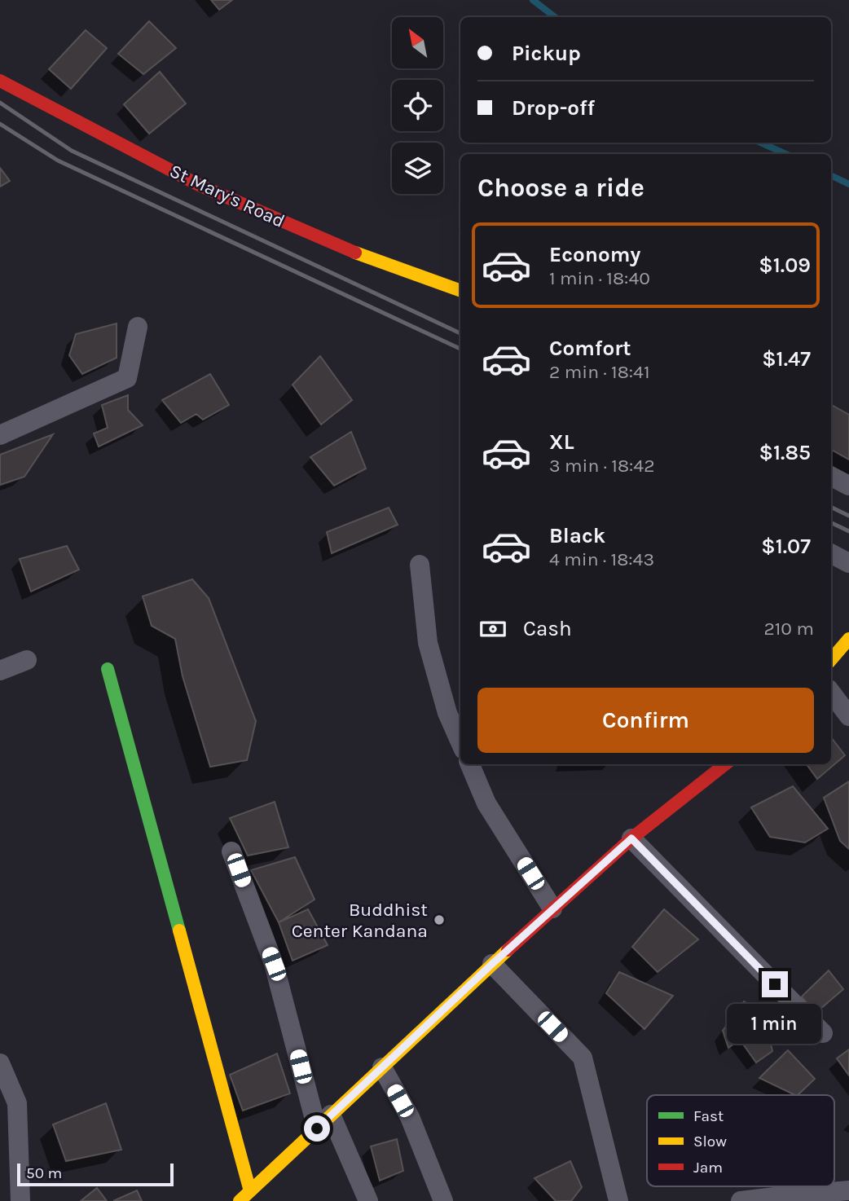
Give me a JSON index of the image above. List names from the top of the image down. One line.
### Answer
{"streets":{"street":["St Mary's Road"]},"places":["Buddhist Center Kandana"],"legend":["Fast","Slow","Jam"],"scale_bar":"50 m","north":"top left","page":{"banner":["Pickup","Drop-off"],"heading":"Choose a ride","list":[{"name":"Economy","note":"1 min · 18:40","value":"$1.09"},{"name":"Comfort","note":"2 min · 18:41","value":"$1.47"},{"name":"XL","note":"3 min · 18:42","value":"$1.85"},{"name":"Black","note":"4 min · 18:43","value":"$1.07"}],"pay":["Cash","210 m"],"buttons":"Confirm","bubble":"1 min","scale":"50 m"}}
